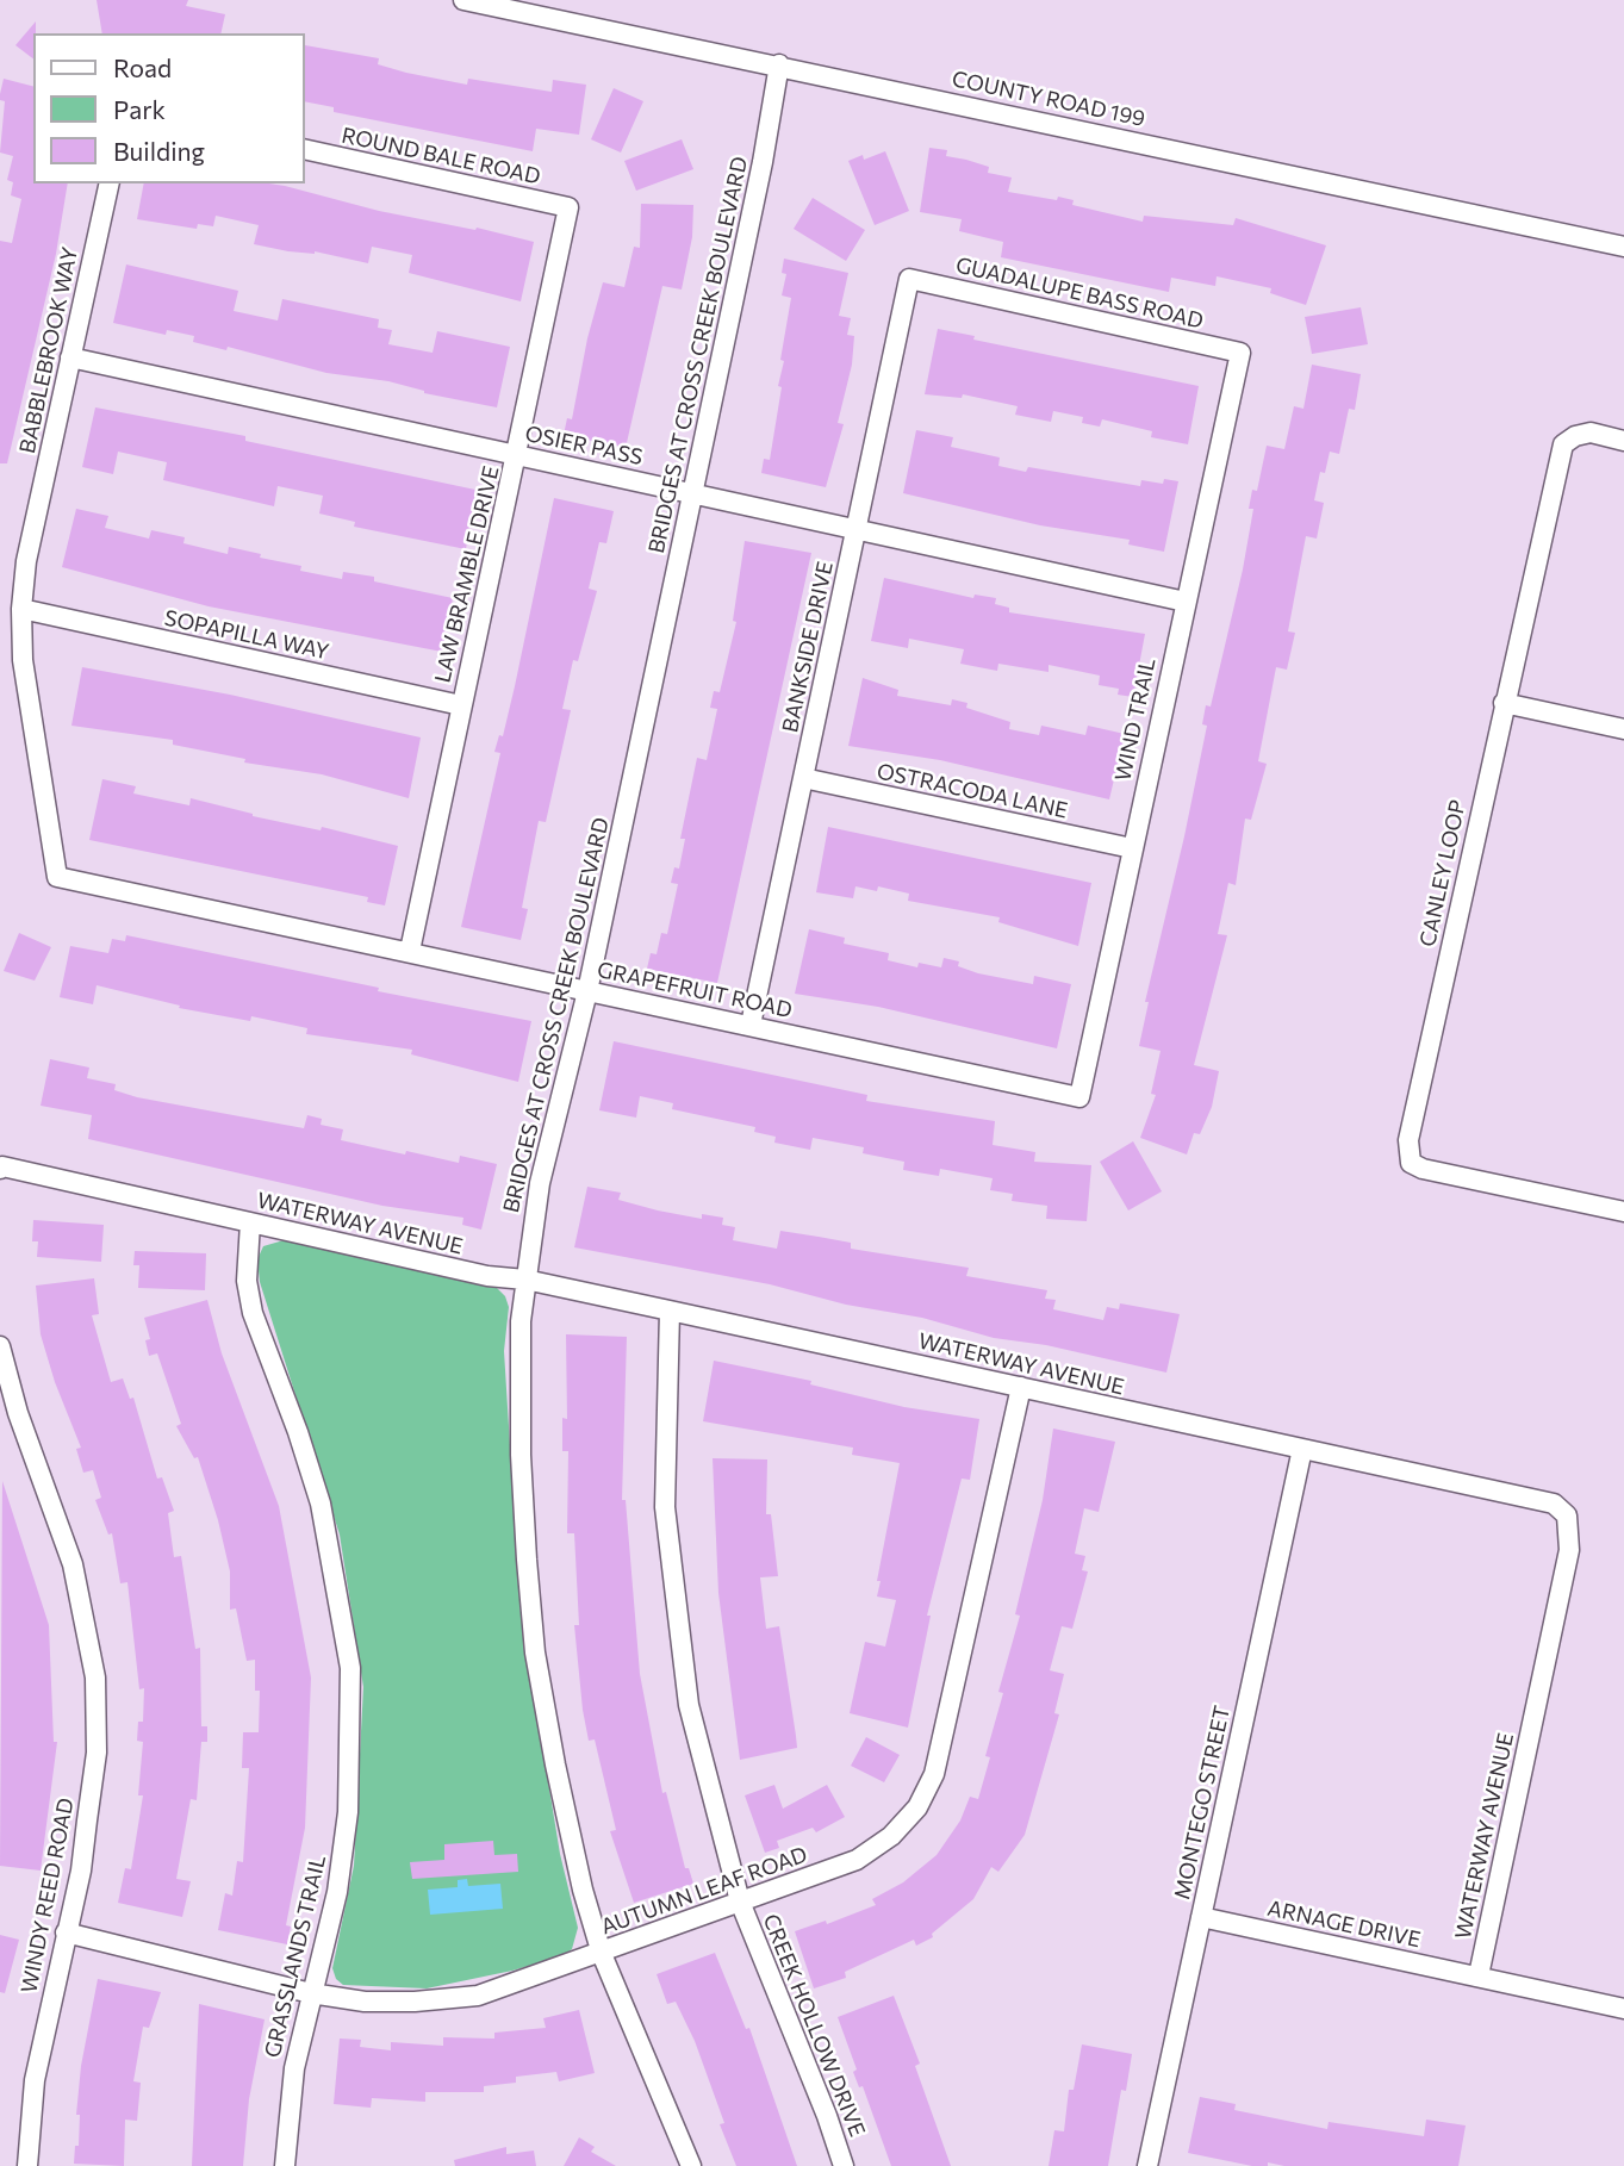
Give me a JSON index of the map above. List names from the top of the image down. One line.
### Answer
{"streets":{"street":["COUNTY ROAD 199","ROUND BALE ROAD","GUADALUPE BASS ROAD","BABBLEBROOK WAY","BRIDGES AT CROSS CREEK BOULEVARD","OSIER PASS","LAW BRAMBLE DRIVE","SOPAPILLA WAY","BANKSIDE DRIVE","WIND TRAIL","OSTRACODA LANE","CANLEY LOOP","GRAPEFRUIT ROAD","WATERWAY AVENUE","MONTEGO STREET","AUTUMN LEAF ROAD","WINDY REED ROAD","ARNAGE DRIVE","GRASSLANDS TRAIL","CREEK HOLLOW DRIVE"]},"crossings":[["COUNTY ROAD 199","BRIDGES AT CROSS CREEK BOULEVARD"],["ROUND BALE ROAD","LAW BRAMBLE DRIVE"],["GUADALUPE BASS ROAD","BANKSIDE DRIVE"],["GUADALUPE BASS ROAD","WIND TRAIL"],["BABBLEBROOK WAY","OSIER PASS"],["BABBLEBROOK WAY","SOPAPILLA WAY"],["BABBLEBROOK WAY","GRAPEFRUIT ROAD"],["BRIDGES AT CROSS CREEK BOULEVARD","OSIER PASS"],["BRIDGES AT CROSS CREEK BOULEVARD","GRAPEFRUIT ROAD"],["BRIDGES AT CROSS CREEK BOULEVARD","WATERWAY AVENUE"],["BRIDGES AT CROSS CREEK BOULEVARD","AUTUMN LEAF ROAD"],["OSIER PASS","LAW BRAMBLE DRIVE"],["OSIER PASS","BANKSIDE DRIVE"],["OSIER PASS","WIND TRAIL"],["LAW BRAMBLE DRIVE","SOPAPILLA WAY"],["LAW BRAMBLE DRIVE","GRAPEFRUIT ROAD"],["BANKSIDE DRIVE","OSTRACODA LANE"],["BANKSIDE DRIVE","GRAPEFRUIT ROAD"],["WIND TRAIL","OSTRACODA LANE"],["WIND TRAIL","GRAPEFRUIT ROAD"],["WATERWAY AVENUE","MONTEGO STREET"],["WATERWAY AVENUE","AUTUMN LEAF ROAD"],["WATERWAY AVENUE","ARNAGE DRIVE"],["WATERWAY AVENUE","GRASSLANDS TRAIL"],["WATERWAY AVENUE","CREEK HOLLOW DRIVE"],["MONTEGO STREET","ARNAGE DRIVE"],["AUTUMN LEAF ROAD","WINDY REED ROAD"],["AUTUMN LEAF ROAD","GRASSLANDS TRAIL"],["AUTUMN LEAF ROAD","CREEK HOLLOW DRIVE"]],"legend":["Road","Park","Building"]}
